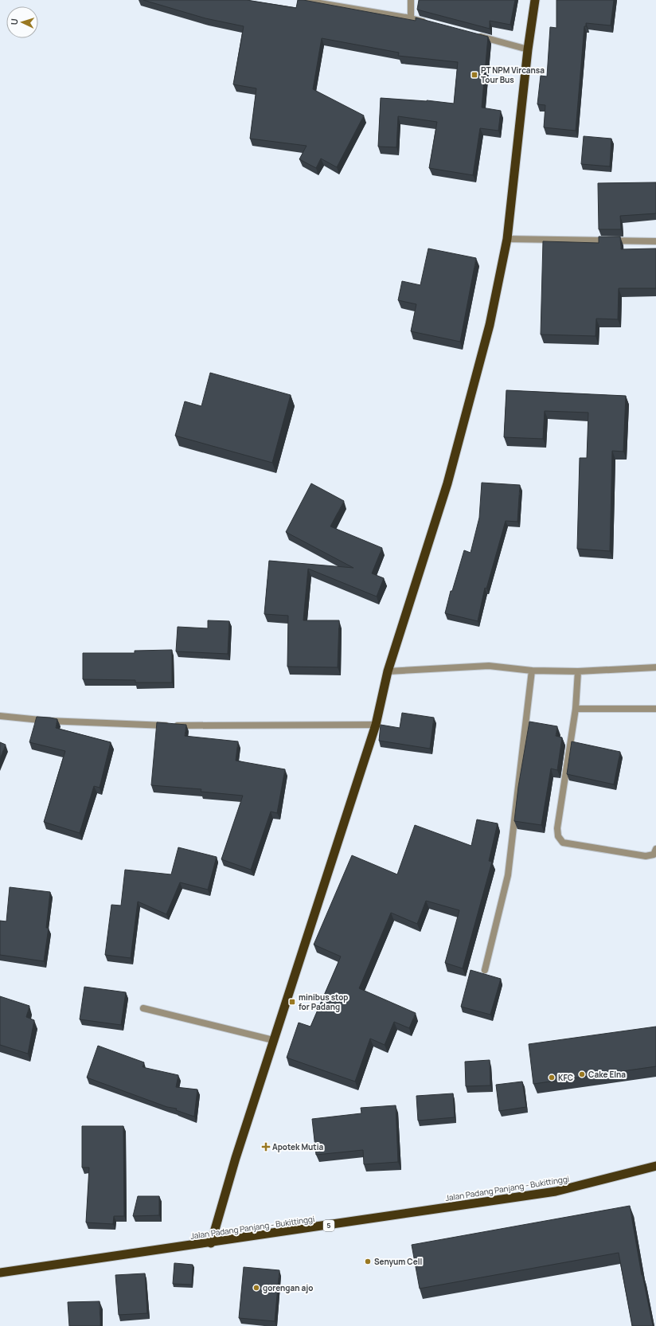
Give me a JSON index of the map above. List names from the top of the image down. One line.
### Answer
{"streets":{"highway":["Jalan Padang Panjang - Bukittinggi","5"]},"places":{"transit":["PT NPM Vircansa Tour Bus","minibus stop for Padang"],"other":["Cake Elna","KFC","Senyum Cell","gorengan ajo"],"health":["Apotek Mutia"]},"north":"left"}
